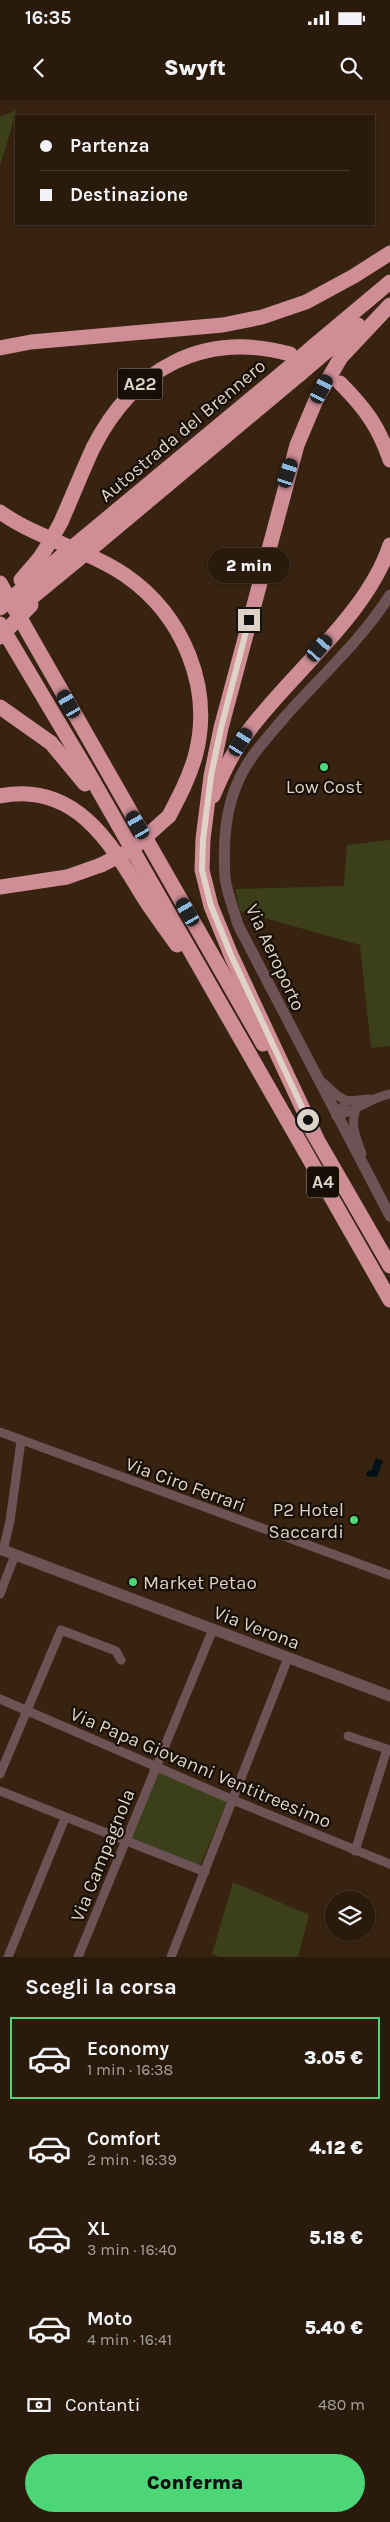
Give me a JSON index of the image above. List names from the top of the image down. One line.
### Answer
{"streets":{"highway":["A22","Autostrada del Brennero","A4"],"street":["Via Aeroporto","Via Ciro Ferrari","Via Verona","Via Papa Giovanni Ventitreesimo","Via Campagnola"]},"crossings":[["A22","Autostrada del Brennero"],["A22","A4"],["Autostrada del Brennero","A4"],["Via Verona","Via Campagnola"],["Via Papa Giovanni Ventitreesimo","Via Campagnola"]],"places":["Low Cost","P2 Hotel Saccardi","Market Petao"],"page":{"status":"16:35","header":"Swyft","banner":["Partenza","Destinazione"],"bubble":"2 min","heading":"Scegli la corsa","list":[{"name":"Economy","note":"1 min · 16:38","value":"3.05 €"},{"name":"Comfort","note":"2 min · 16:39","value":"4.12 €"},{"name":"XL","note":"3 min · 16:40","value":"5.18 €"},{"name":"Moto","note":"4 min · 16:41","value":"5.40 €"}],"pay":["Contanti","480 m"],"buttons":"Conferma"}}
